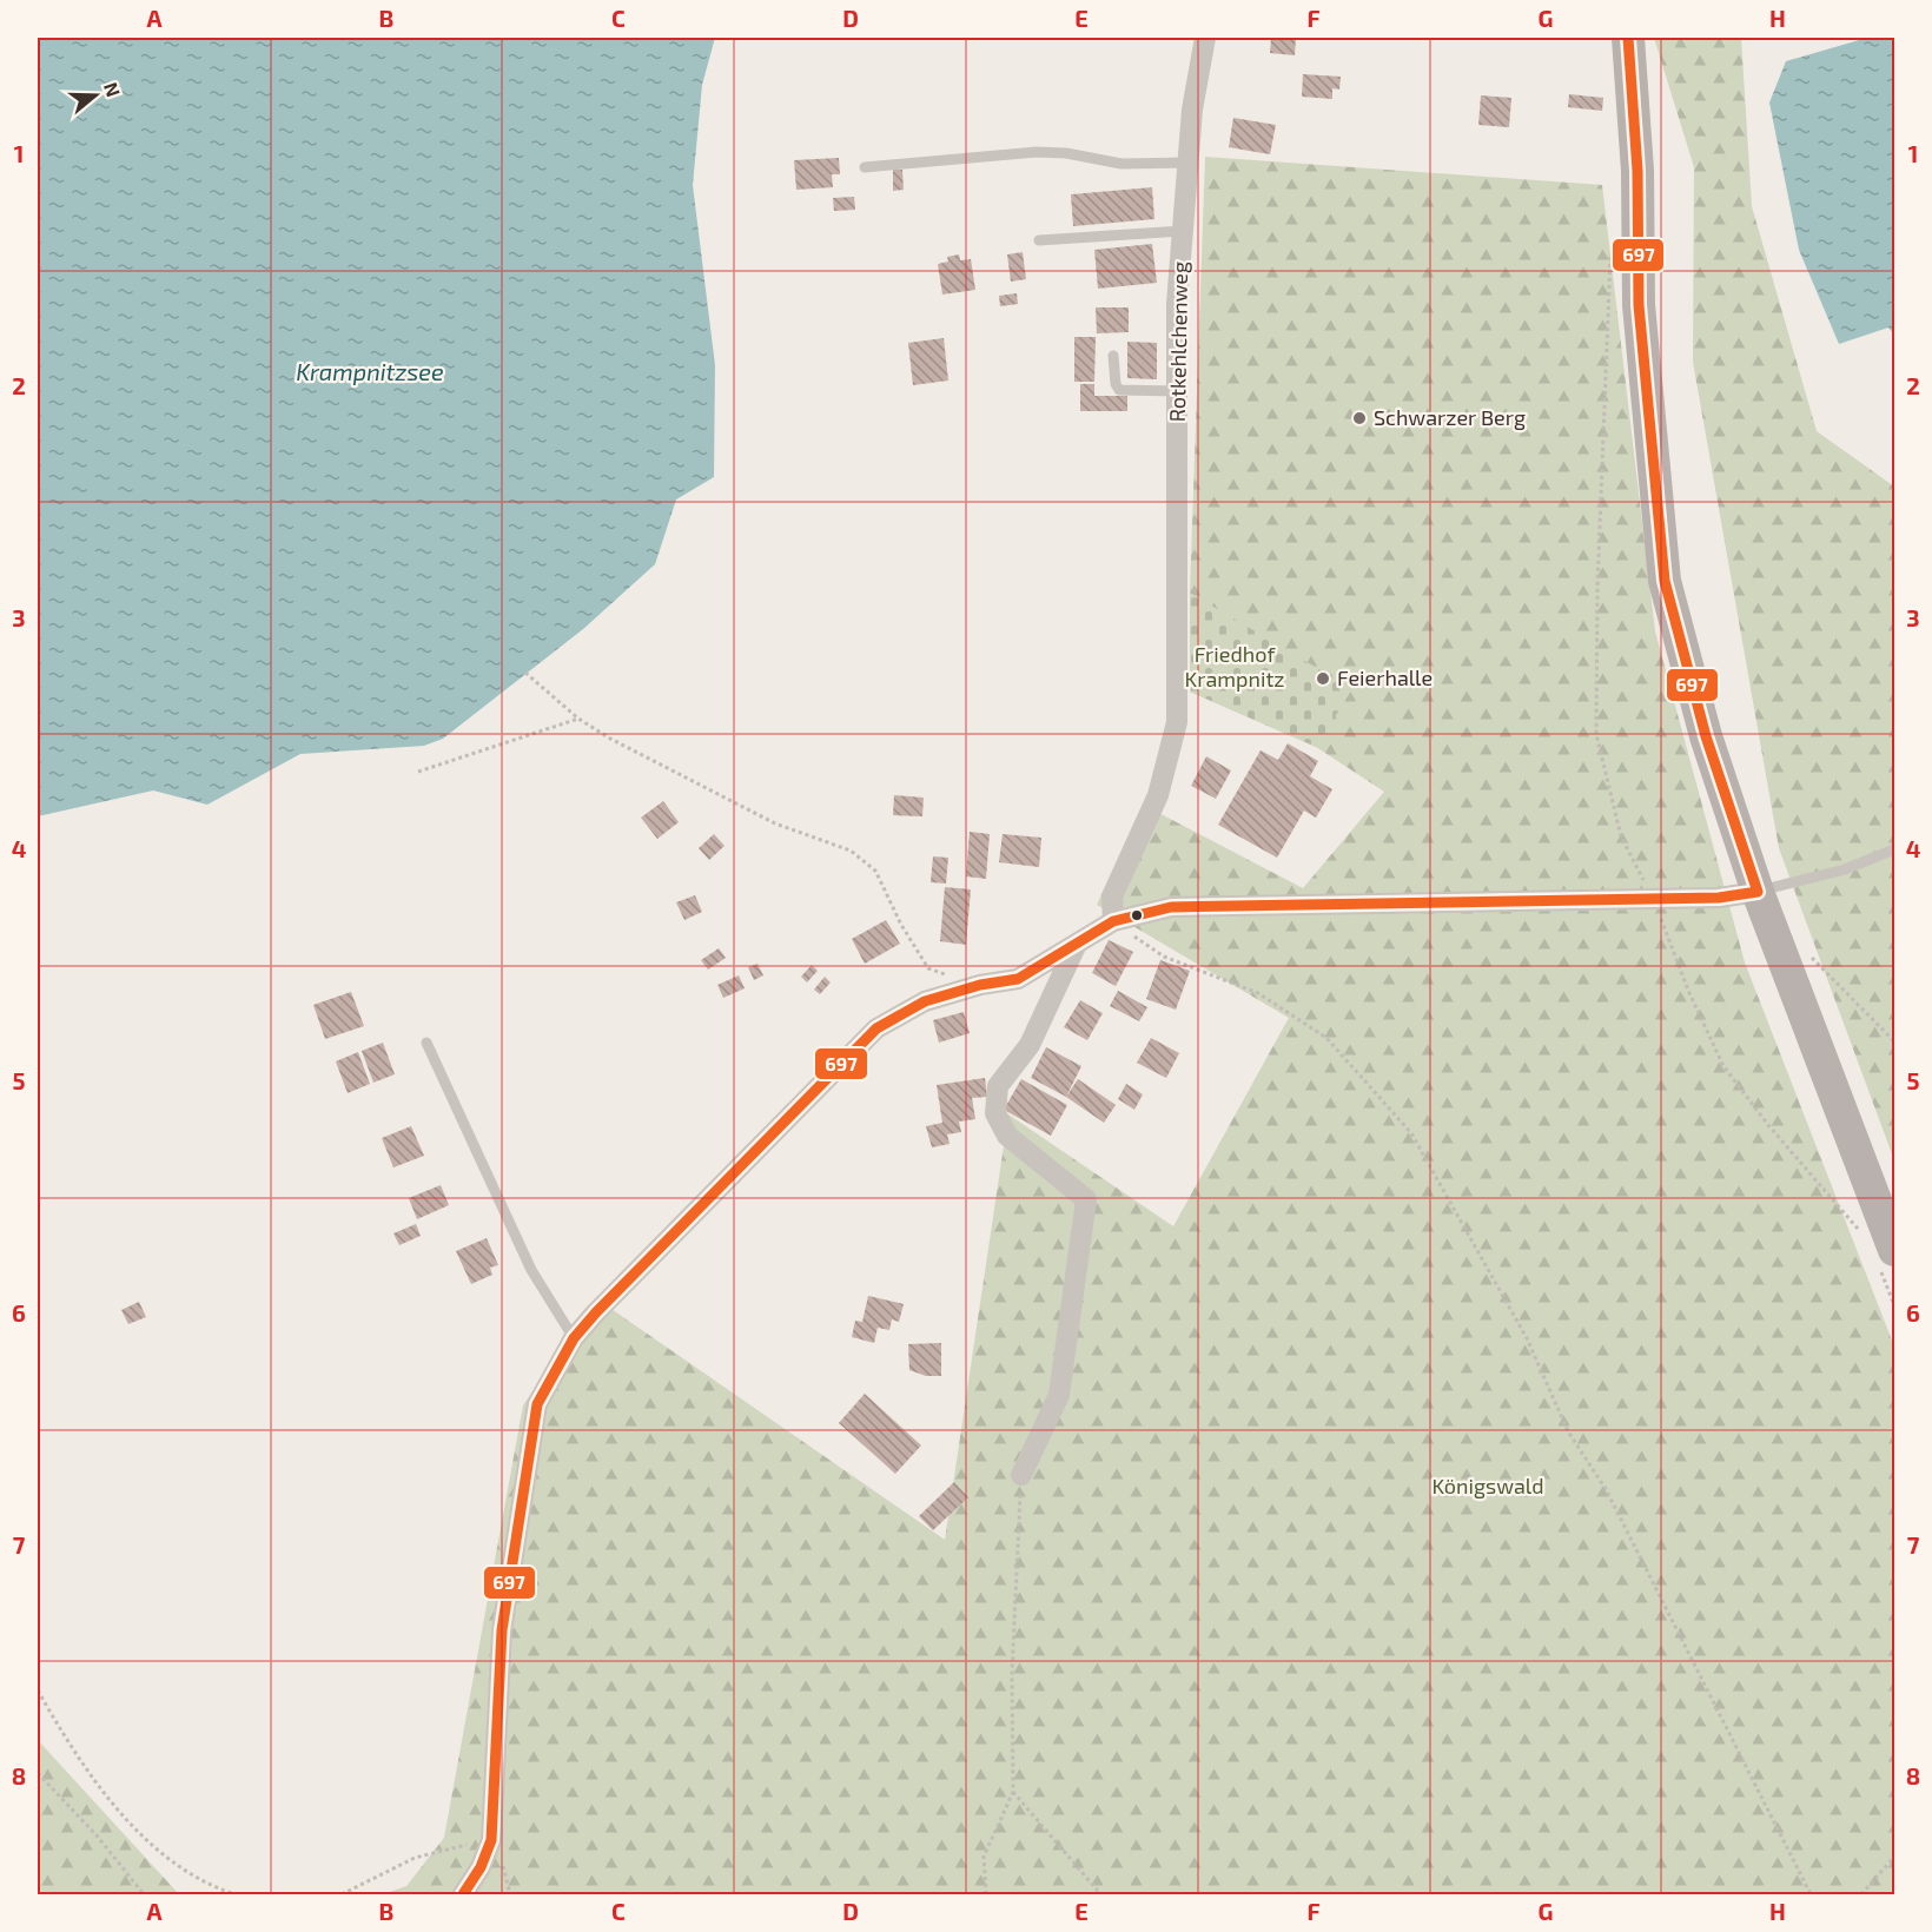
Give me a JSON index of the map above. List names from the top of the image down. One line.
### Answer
{"streets":{"street":["Rotkehlchenweg"]},"water":["Krampnitzsee"],"parks":["Friedhof Krampnitz","Königswald"],"places":["Schwarzer Berg","Feierhalle"],"lines":["transit line 697"],"north":"right","grid":{"columns":["A","B","C","D","E","F","G","H"],"rows":["1","2","3","4","5","6","7","8"]}}
